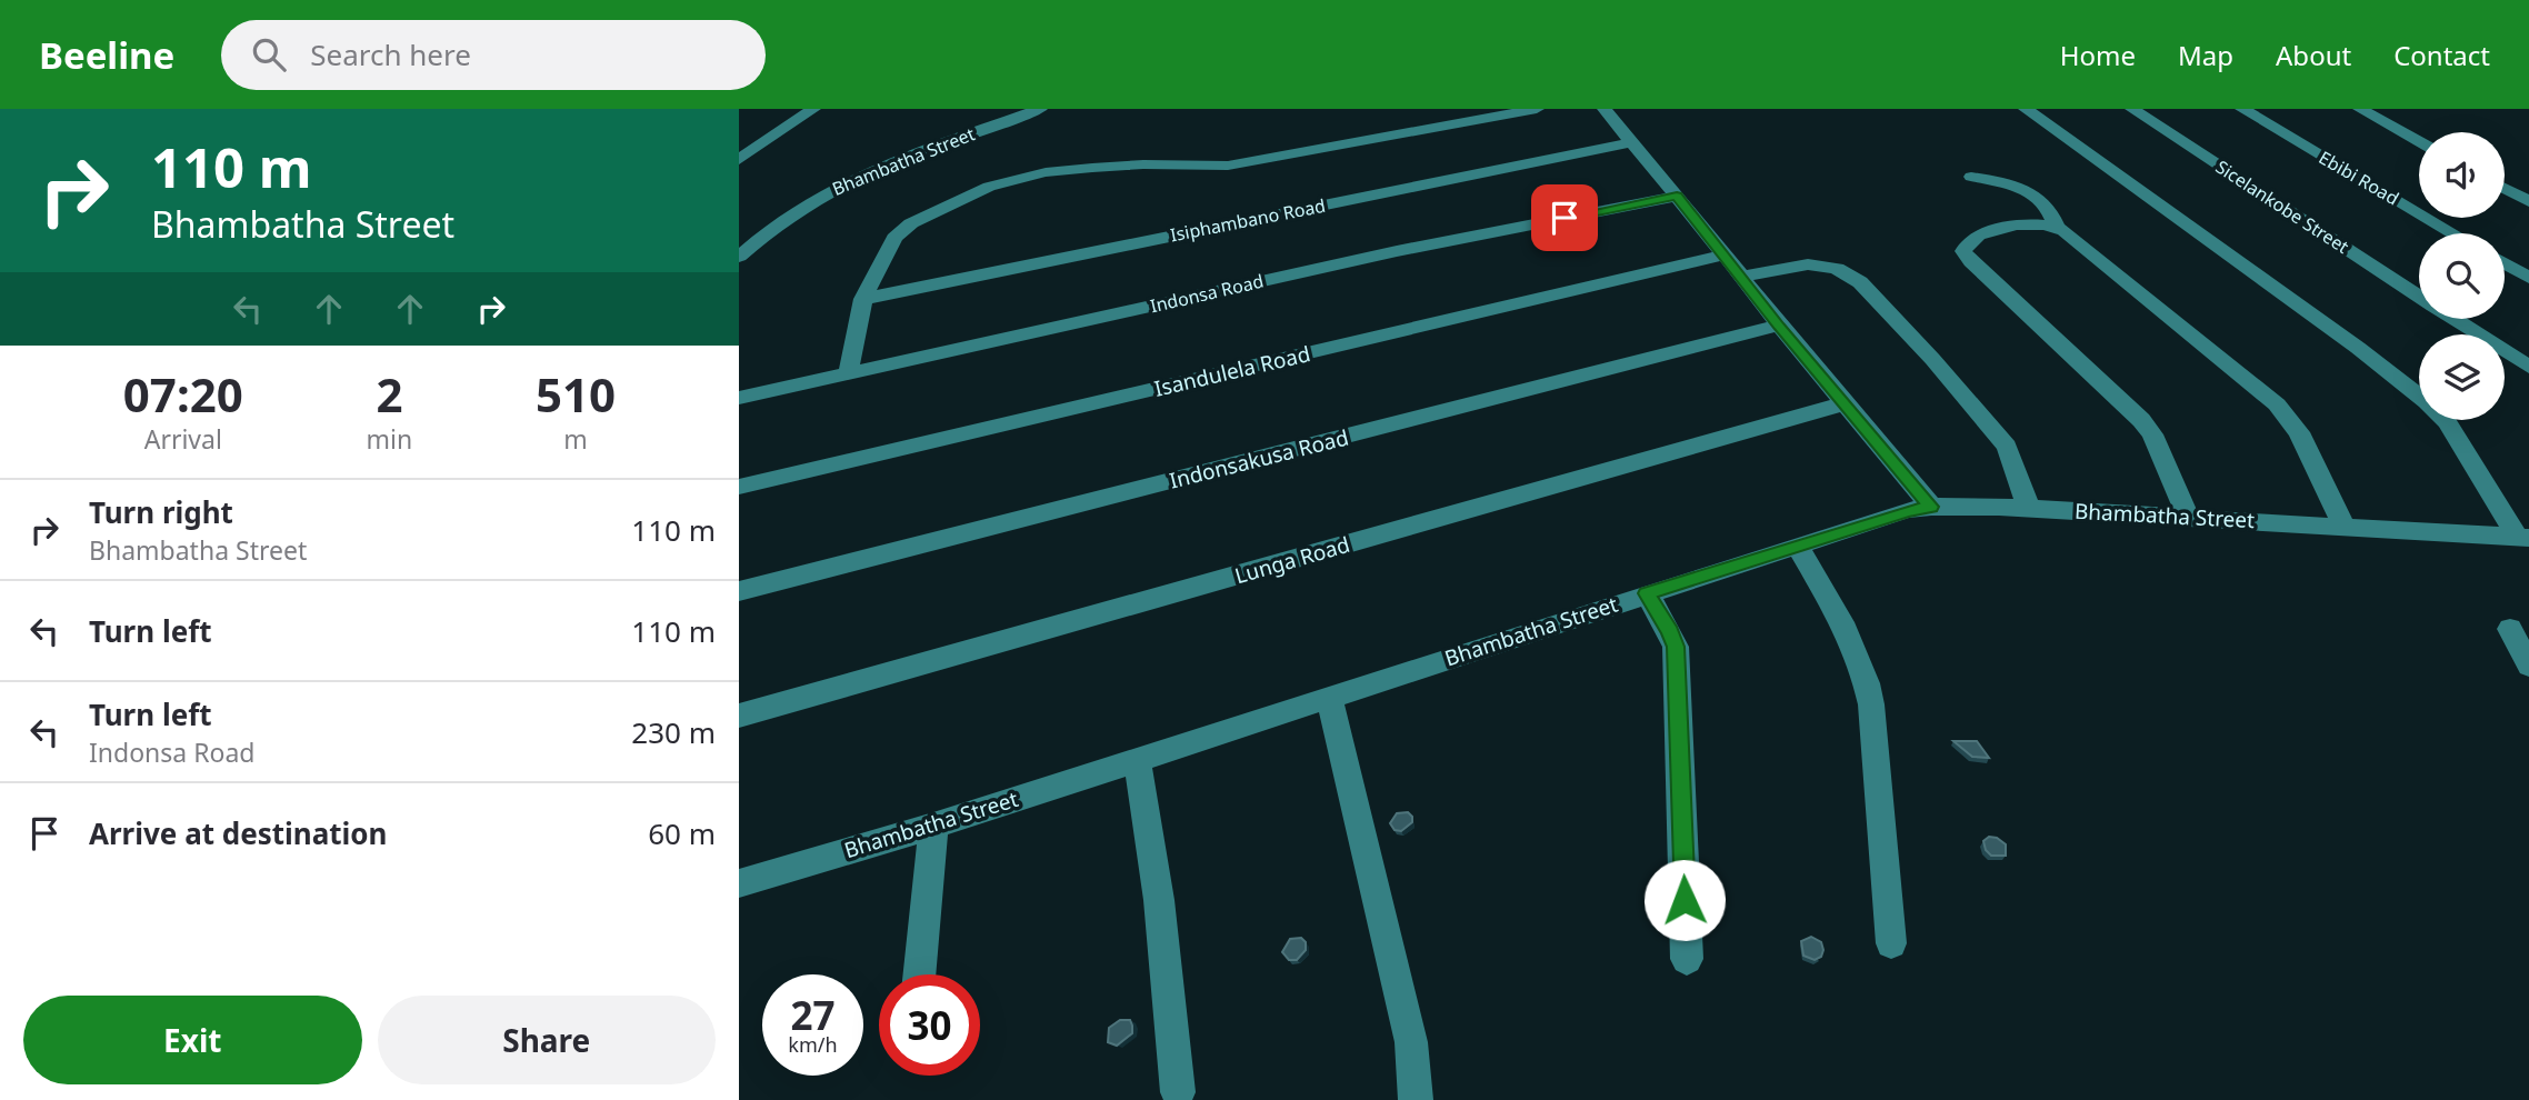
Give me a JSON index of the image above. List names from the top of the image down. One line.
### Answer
{"streets":{"street":["Bhambatha Street","Ebibi Road","Sicelankobe Street","Isiphambano Road","Indonsa Road","Isandulela Road","Indonsakusa Road","Lunga Road"]},"page":{"header":"Beeline","search":"Search here","nav":["Home","Map","About","Contact"],"turn":["110 m","Bhambatha Street"],"eta":["07:20","Arrival","2","min","510","m"],"list":[{"name":"Turn right","note":"Bhambatha Street","value":"110 m"},{"name":"Turn left","value":"110 m"},{"name":"Turn left","note":"Indonsa Road","value":"230 m"},{"name":"Arrive at destination","value":"60 m"}],"speed":"27 km/h","limit":"30","buttons":["Exit","Share"]}}
